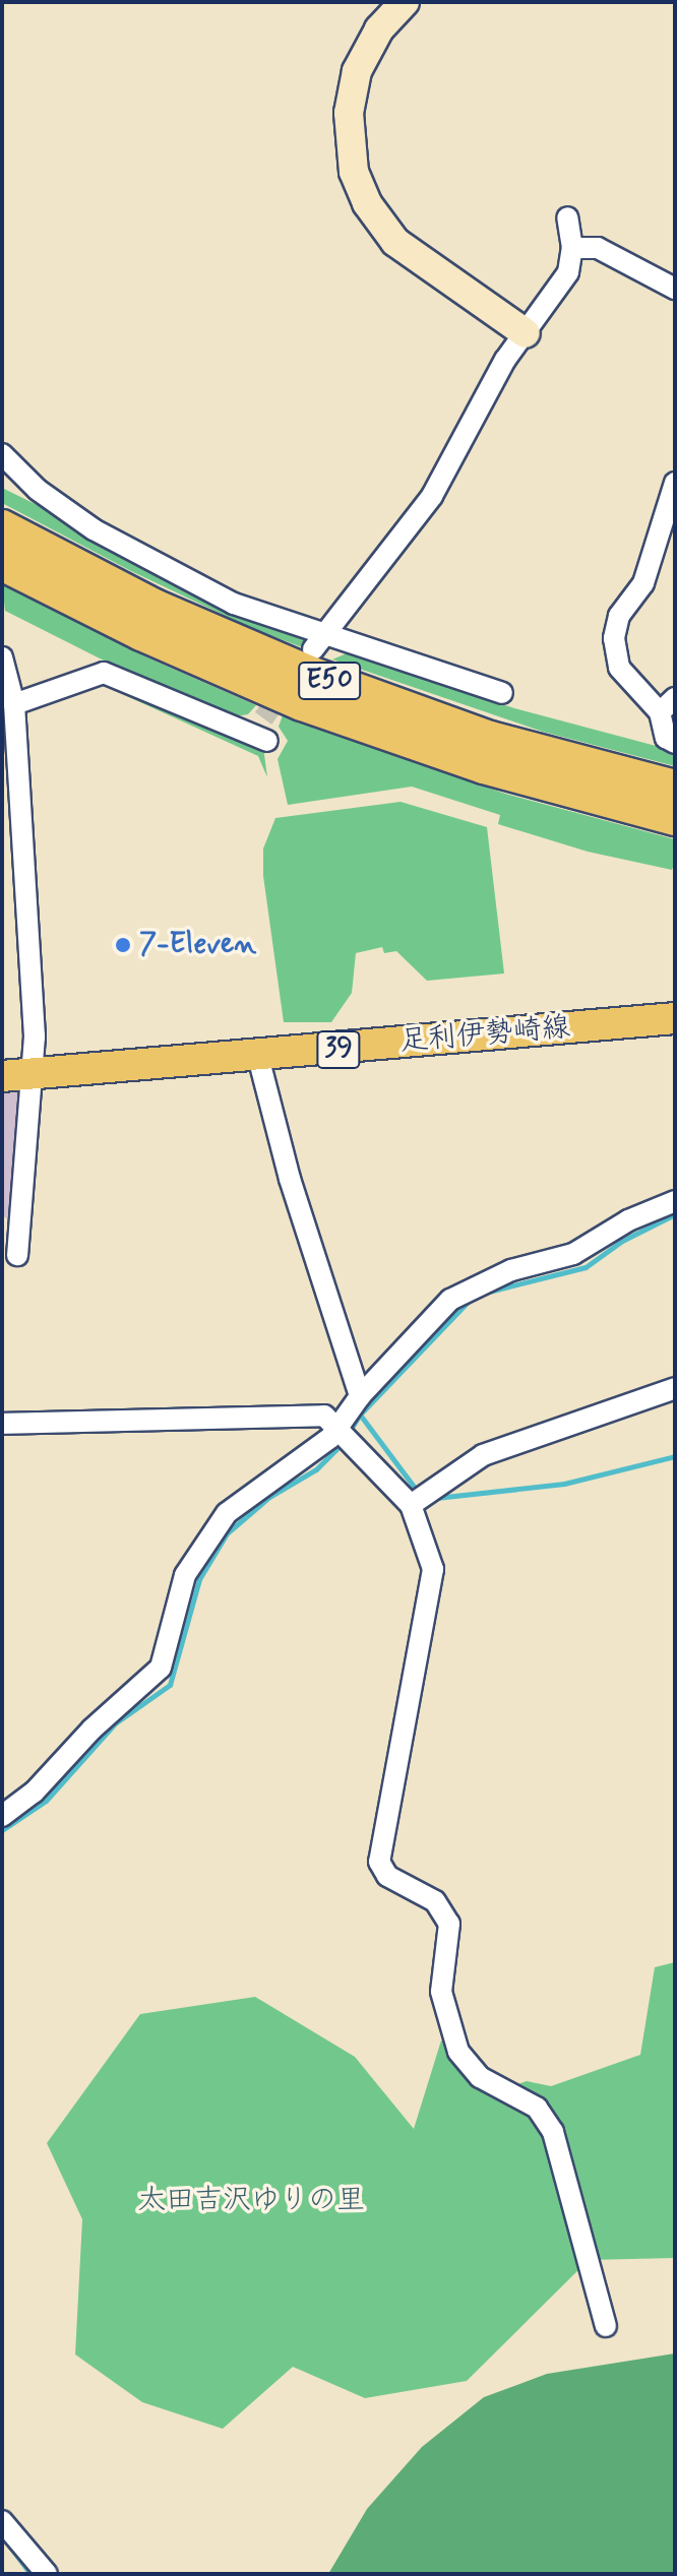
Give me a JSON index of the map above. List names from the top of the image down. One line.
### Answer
{"streets":{"highway":["E50"],"main road":["足利伊勢崎線","39"]},"parks":["太田吉沢ゆりの里"],"places":["7-Eleven"]}
